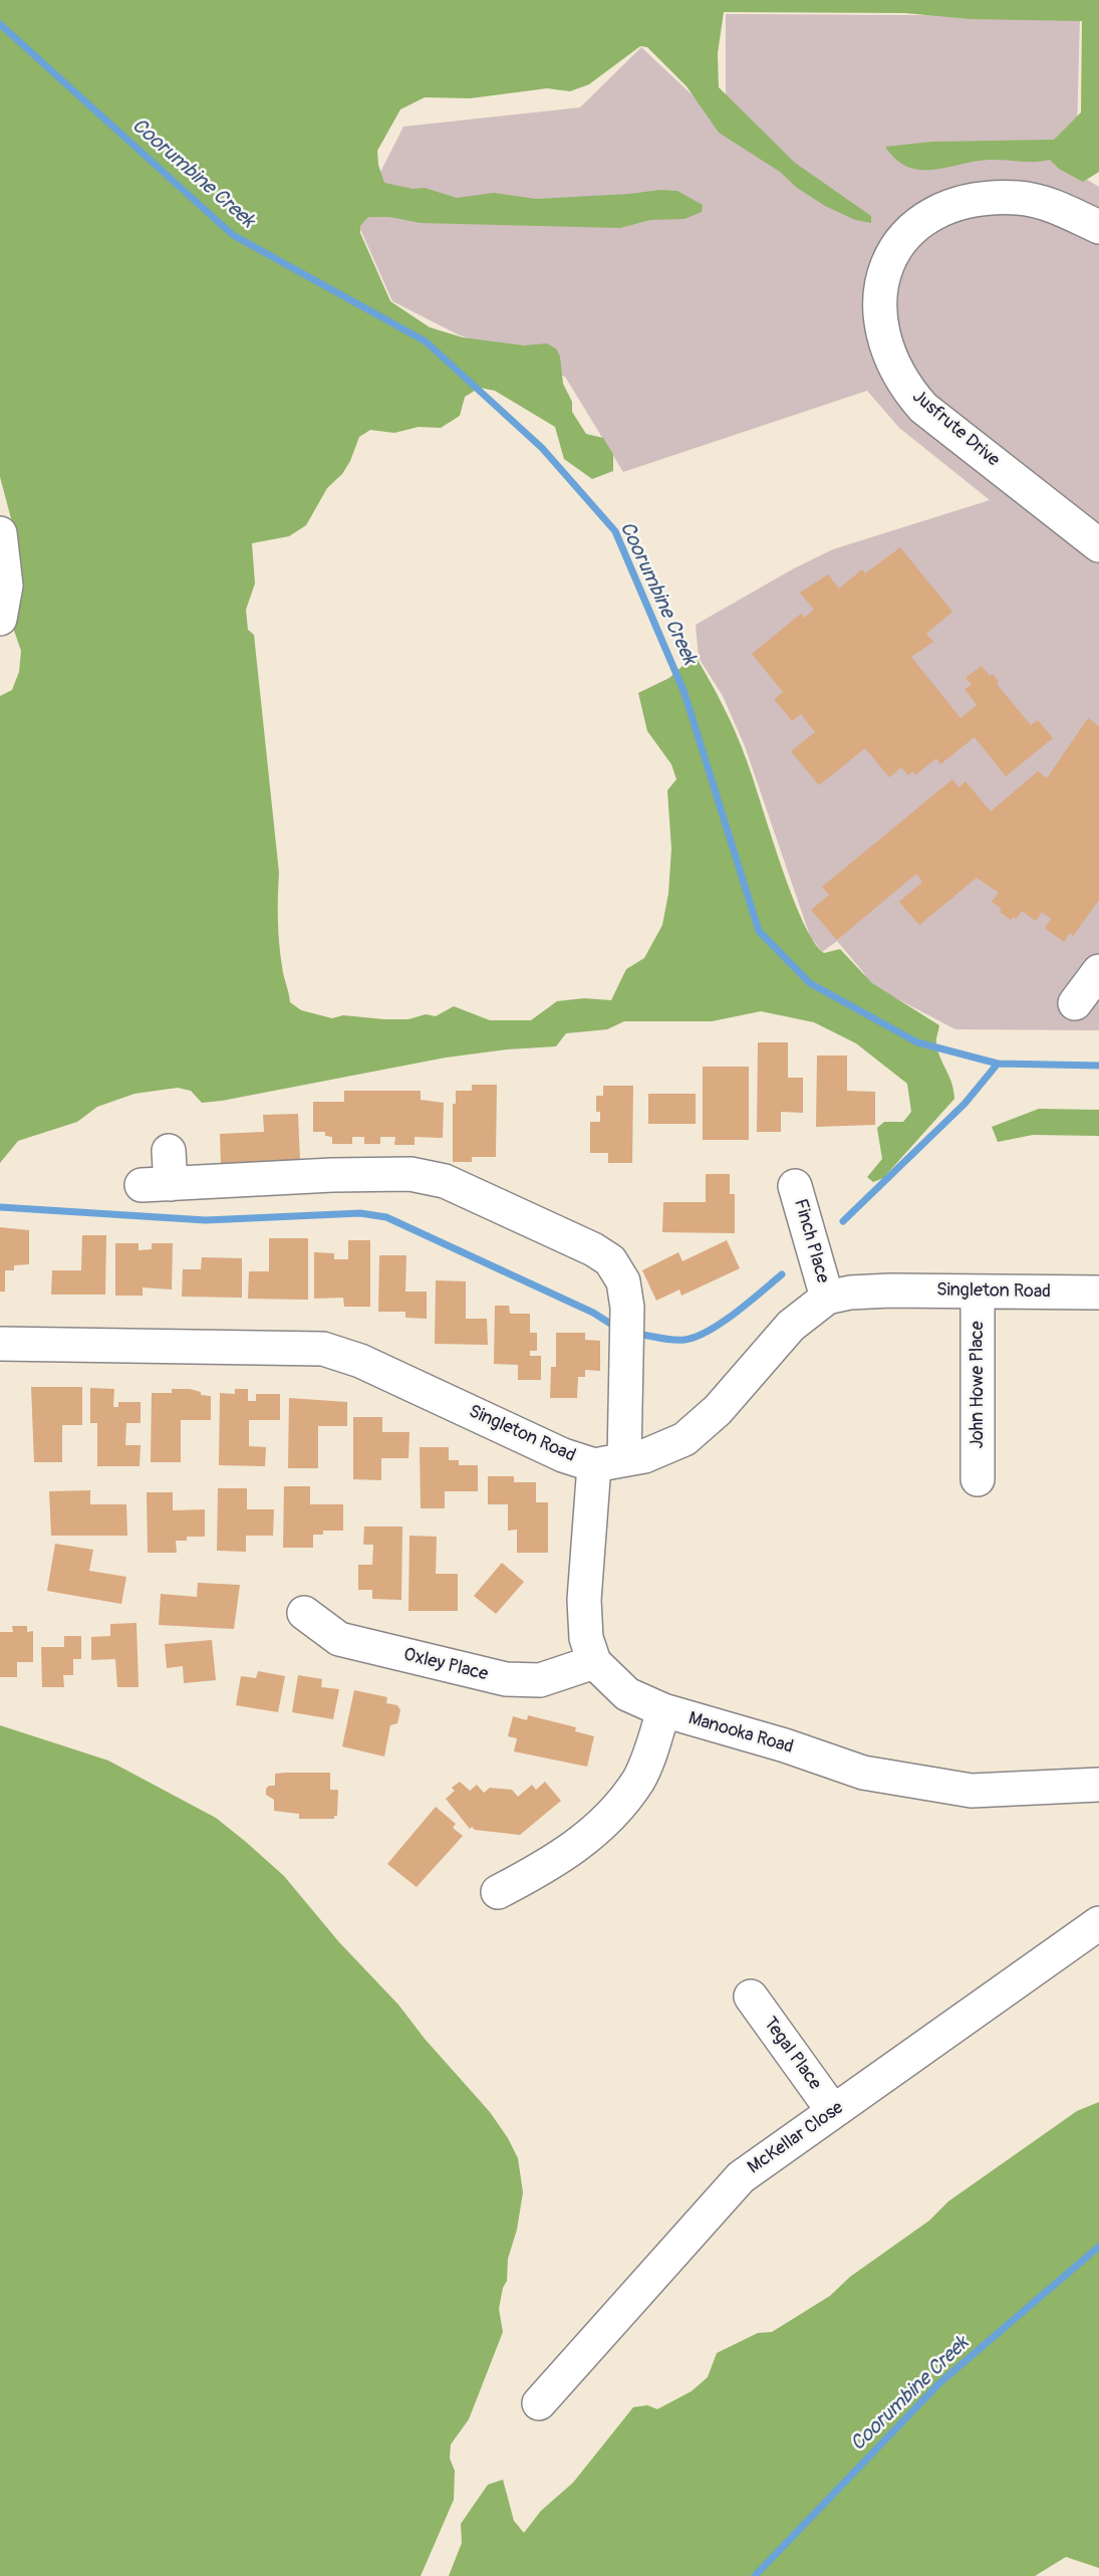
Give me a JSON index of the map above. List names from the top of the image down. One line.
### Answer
{"streets":{"main road":["Jusfrute Drive","Finch Place","Singleton Road","John Howe Place","Oxley Place","Manooka Road","Tegal Place","McKellar Close"]},"crossings":[["Finch Place","Singleton Road"],["Singleton Road","John Howe Place"],["Singleton Road","Manooka Road"],["Oxley Place","Manooka Road"],["Tegal Place","McKellar Close"]],"water":["Coorumbine Creek"]}
